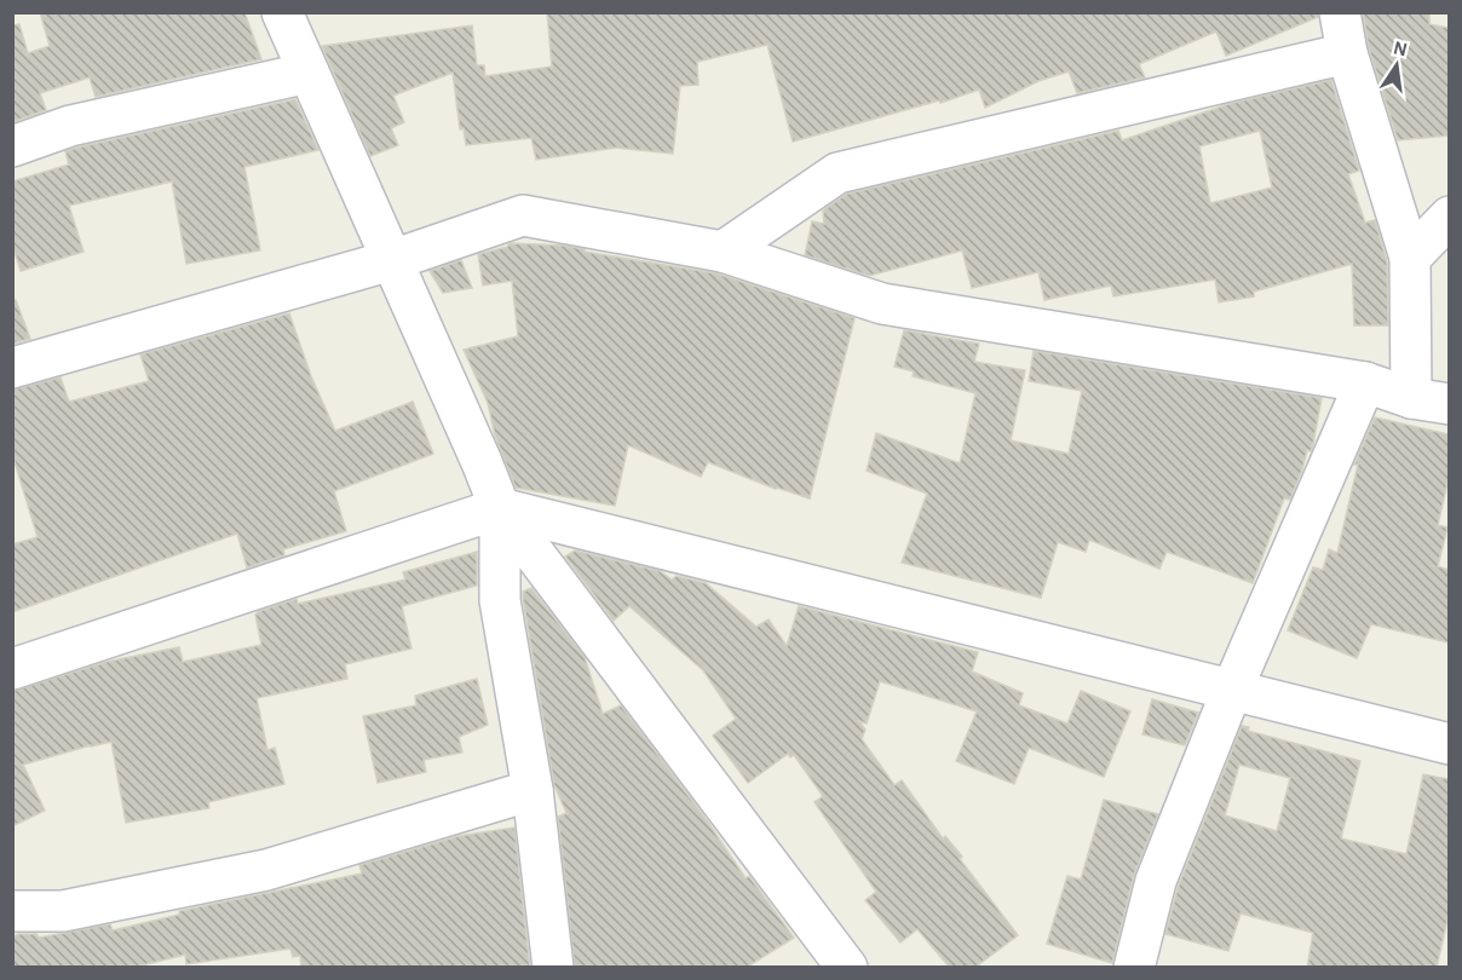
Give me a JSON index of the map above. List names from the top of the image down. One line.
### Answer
{"north":"top"}
